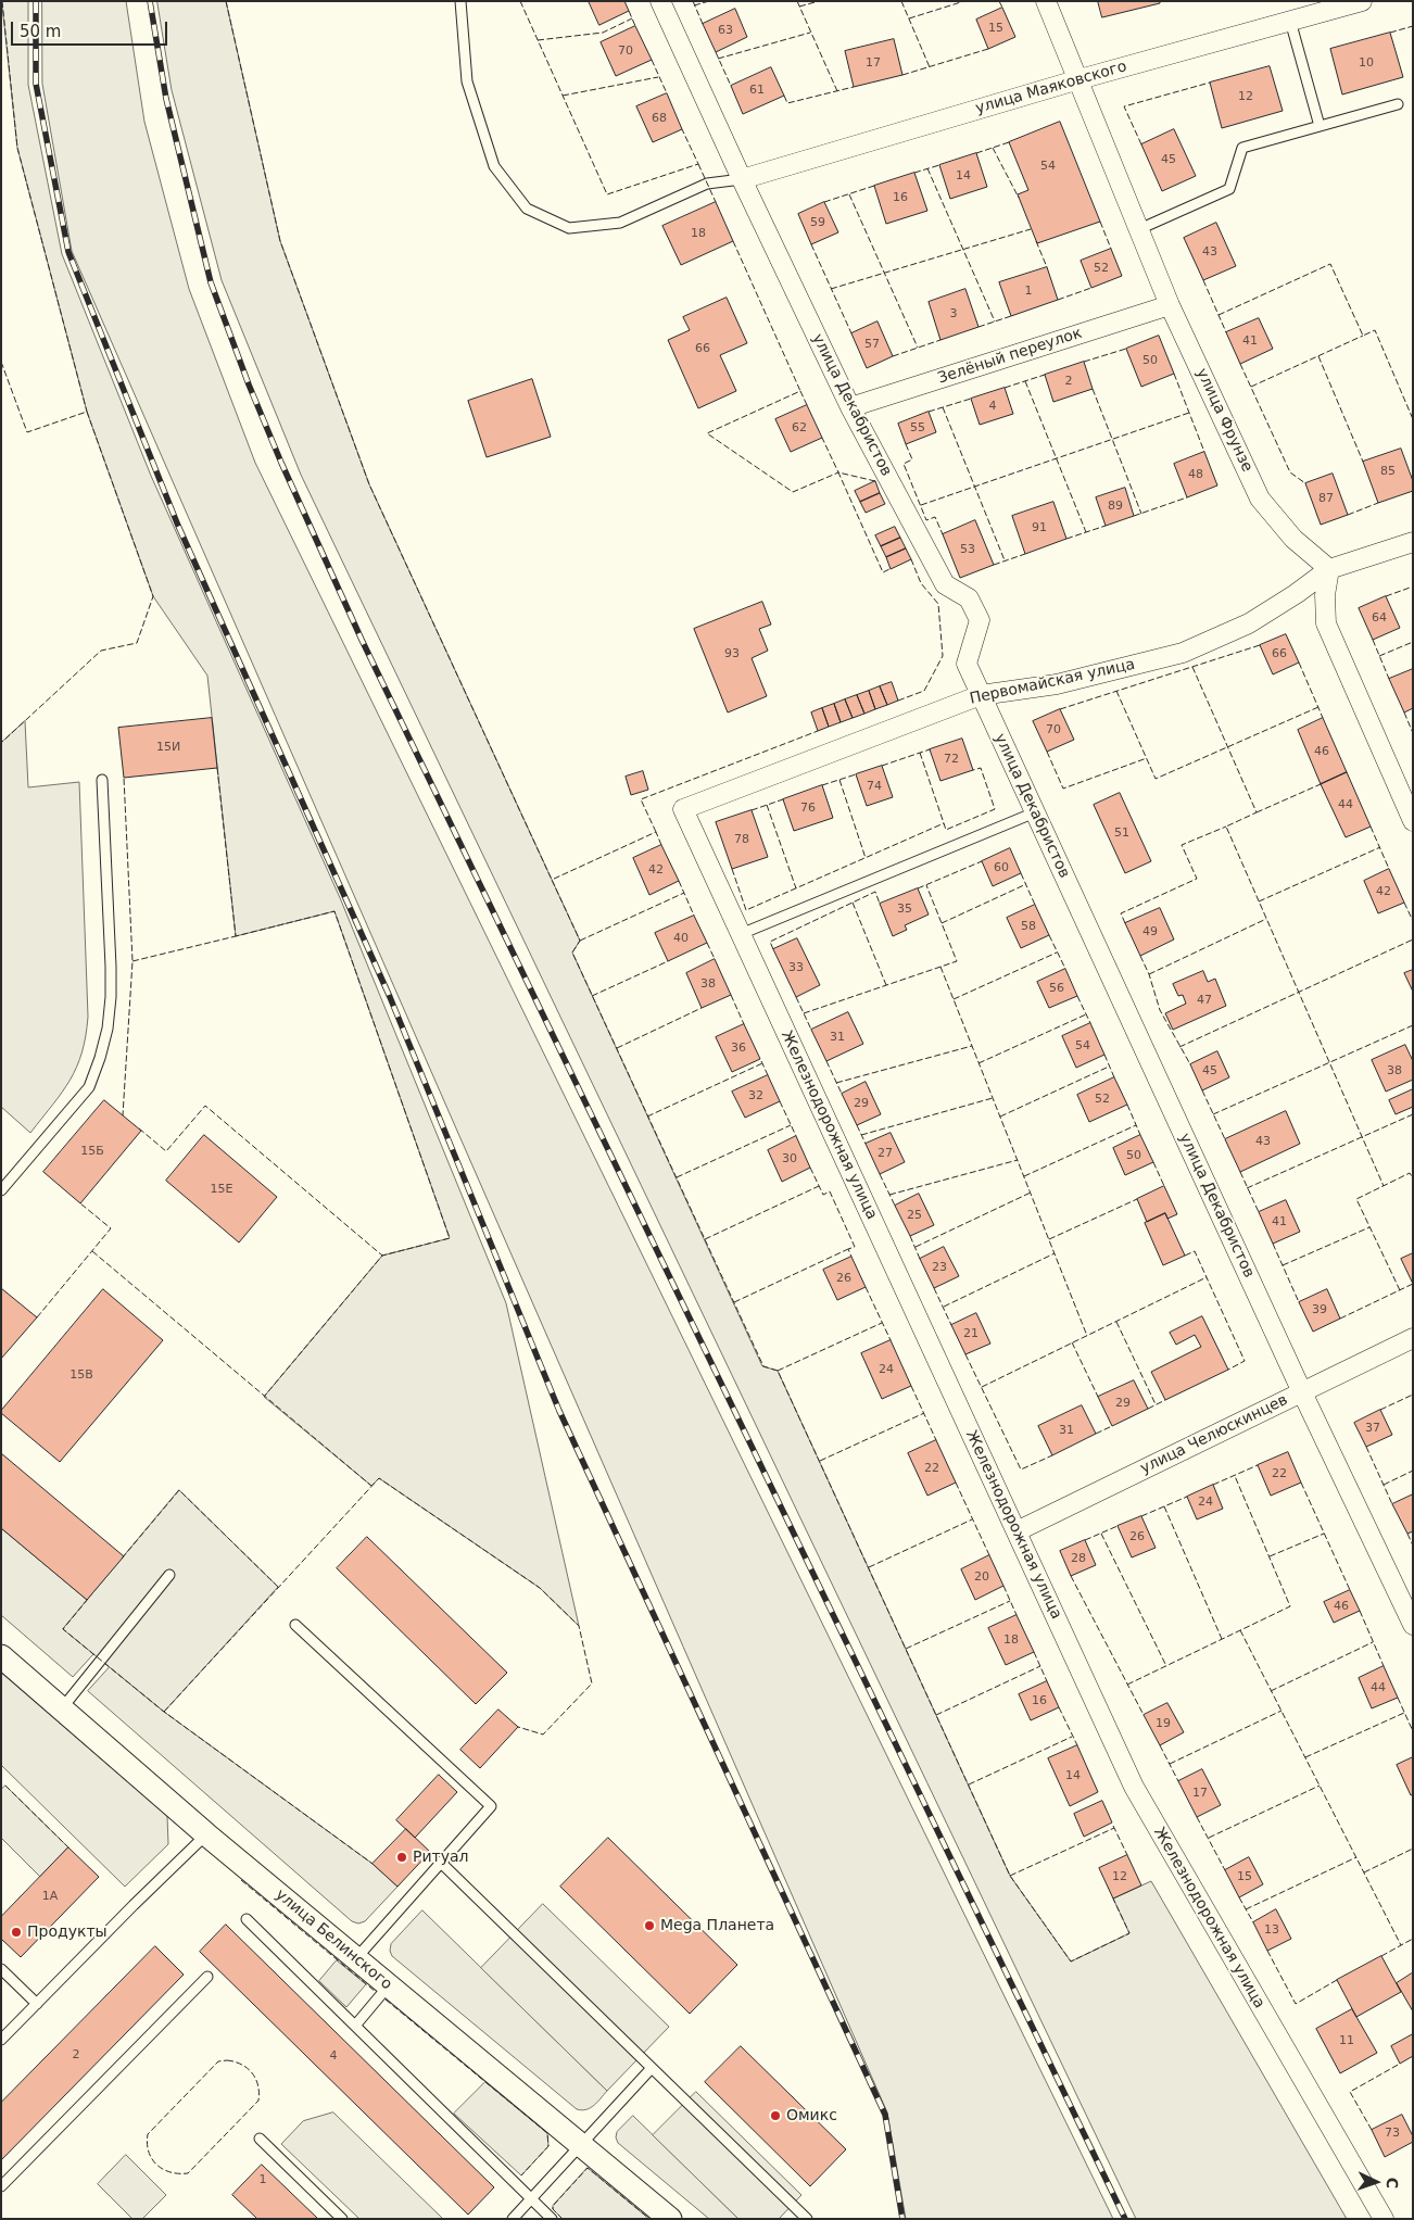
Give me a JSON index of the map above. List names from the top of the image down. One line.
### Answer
{"streets":{"street":["улица Маяковского","Зелёный переулок","улица Декабристов","улица Фрунзе","Первомайская улица","Железнодорожная улица","улица Челюскинцев","улица Белинского"]},"crossings":[["улица Маяковского","улица Декабристов"],["улица Маяковского","улица Фрунзе"],["Зелёный переулок","улица Декабристов"],["Зелёный переулок","улица Фрунзе"],["улица Декабристов","Первомайская улица"],["улица Декабристов","улица Челюскинцев"],["улица Фрунзе","Первомайская улица"],["Первомайская улица","Железнодорожная улица"],["Железнодорожная улица","улица Челюскинцев"]],"places":["Ритуал","Mega Планета","Продукты","Омикс"],"house_numbers":["15","63","70","17","10","61","12","68","45","54","14","16","59","18","43","52","1","3","41","57","66","50","2","4","62","55","85","48","87","89","91","53","64","93","66","70","15И","46","72","74","44","76","51","78","60","42","42","35","58","49","40","33","38","56","47","31","54","36","45","38","32","52","29","43","15Б","27","50","30","15Е","25","41","23","26","39","21","24","15В","29","37","31","22","22","24","26","28","20","46","18","44","16","19","14","17","12","15","1А","13","11","2","4","73","1"],"scale_bar":"50 m","north":"right"}
